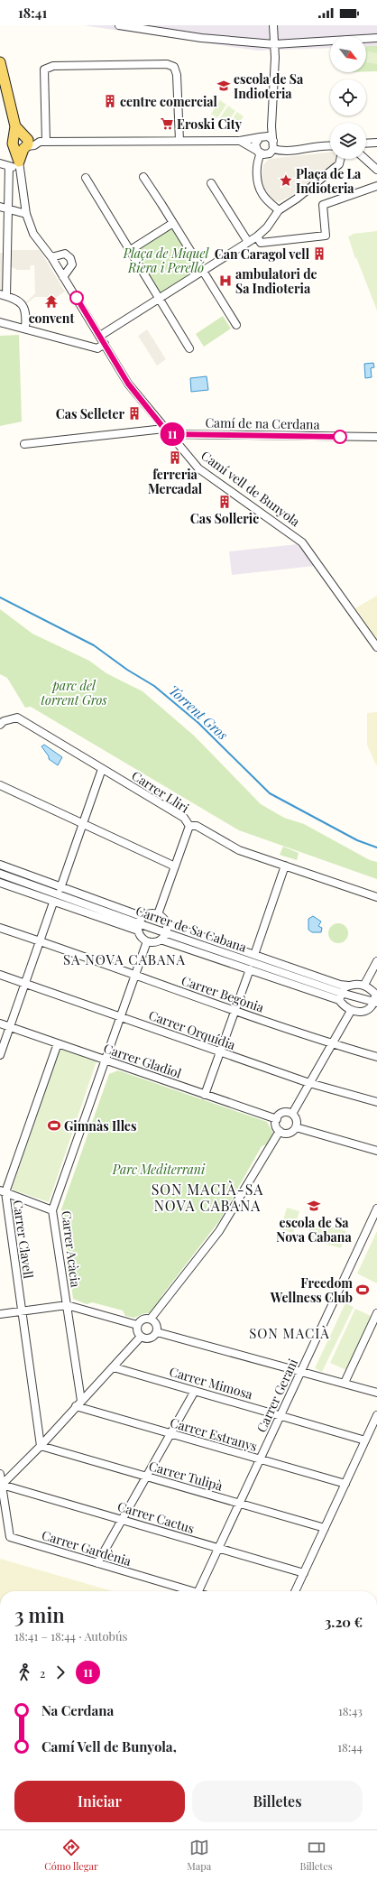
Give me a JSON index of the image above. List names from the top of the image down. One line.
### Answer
{"streets":{"street":["Camí de na Cerdana","Camí vell de Bunyola","Carrer Lliri","Carrer de Sa Cabana","Carrer Begònia","Carrer Orquídia","Carrer Gladiol","Carrer Clavell","Carrer Acàcia","Carrer Mimosa","Carrer Gerani","Carrer Estranys","Carrer Tulipà","Carrer Cactus","Carrer Gardènia"]},"crossings":[["Camí de na Cerdana","Camí vell de Bunyola"],["Carrer Begònia","Carrer Acàcia"],["Carrer Orquídia","Carrer Acàcia"],["Carrer Gladiol","Carrer Clavell"],["Carrer Gladiol","Carrer Acàcia"],["Carrer Clavell","Carrer Tulipà"],["Carrer Acàcia","Carrer Estranys"],["Carrer Mimosa","Carrer Gerani"],["Carrer Gerani","Carrer Estranys"],["Carrer Gerani","Carrer Tulipà"],["Carrer Gerani","Carrer Cactus"],["Carrer Cactus","Carrer Gardènia"]],"districts":["SA NOVA CABANA","SON MACIÀ-SA NOVA CABANA","SON MACIÀ"],"water":["Torrent Gros"],"parks":["Plaça de Miquel Riera i Perelló","parc del torrent Gros","Parc Mediterrani"],"places":{"school or university":["escola de Sa Indioteria","escola de Sa Nova Cabana"],"building":["centre comercial","Can Caragol vell","Cas Selleter","ferreria Mercadal","Cas Solleric"],"supermarket":["Eroski City"],"place":["Plaça de La Indioteria"],"hospital":["ambulatori de Sa Indioteria"],"temple":["convent"],"sports":["Gimnàs Illes","Freedom Wellness Club"]},"lines":["bus line 11"],"north":"bottom right","page":{"status":"18:41","on_map":"11","heading":["3 min","18:41 – 18:44 · Autobús","3.20 €"],"legs":["2","11"],"list":[{"name":"Na Cerdana","value":"18:43"},{"name":"Camí Vell de Bunyola,","value":"18:44"}],"buttons":["Iniciar","Billetes"],"tabs":["Cómo llegar","Mapa","Billetes"]}}
